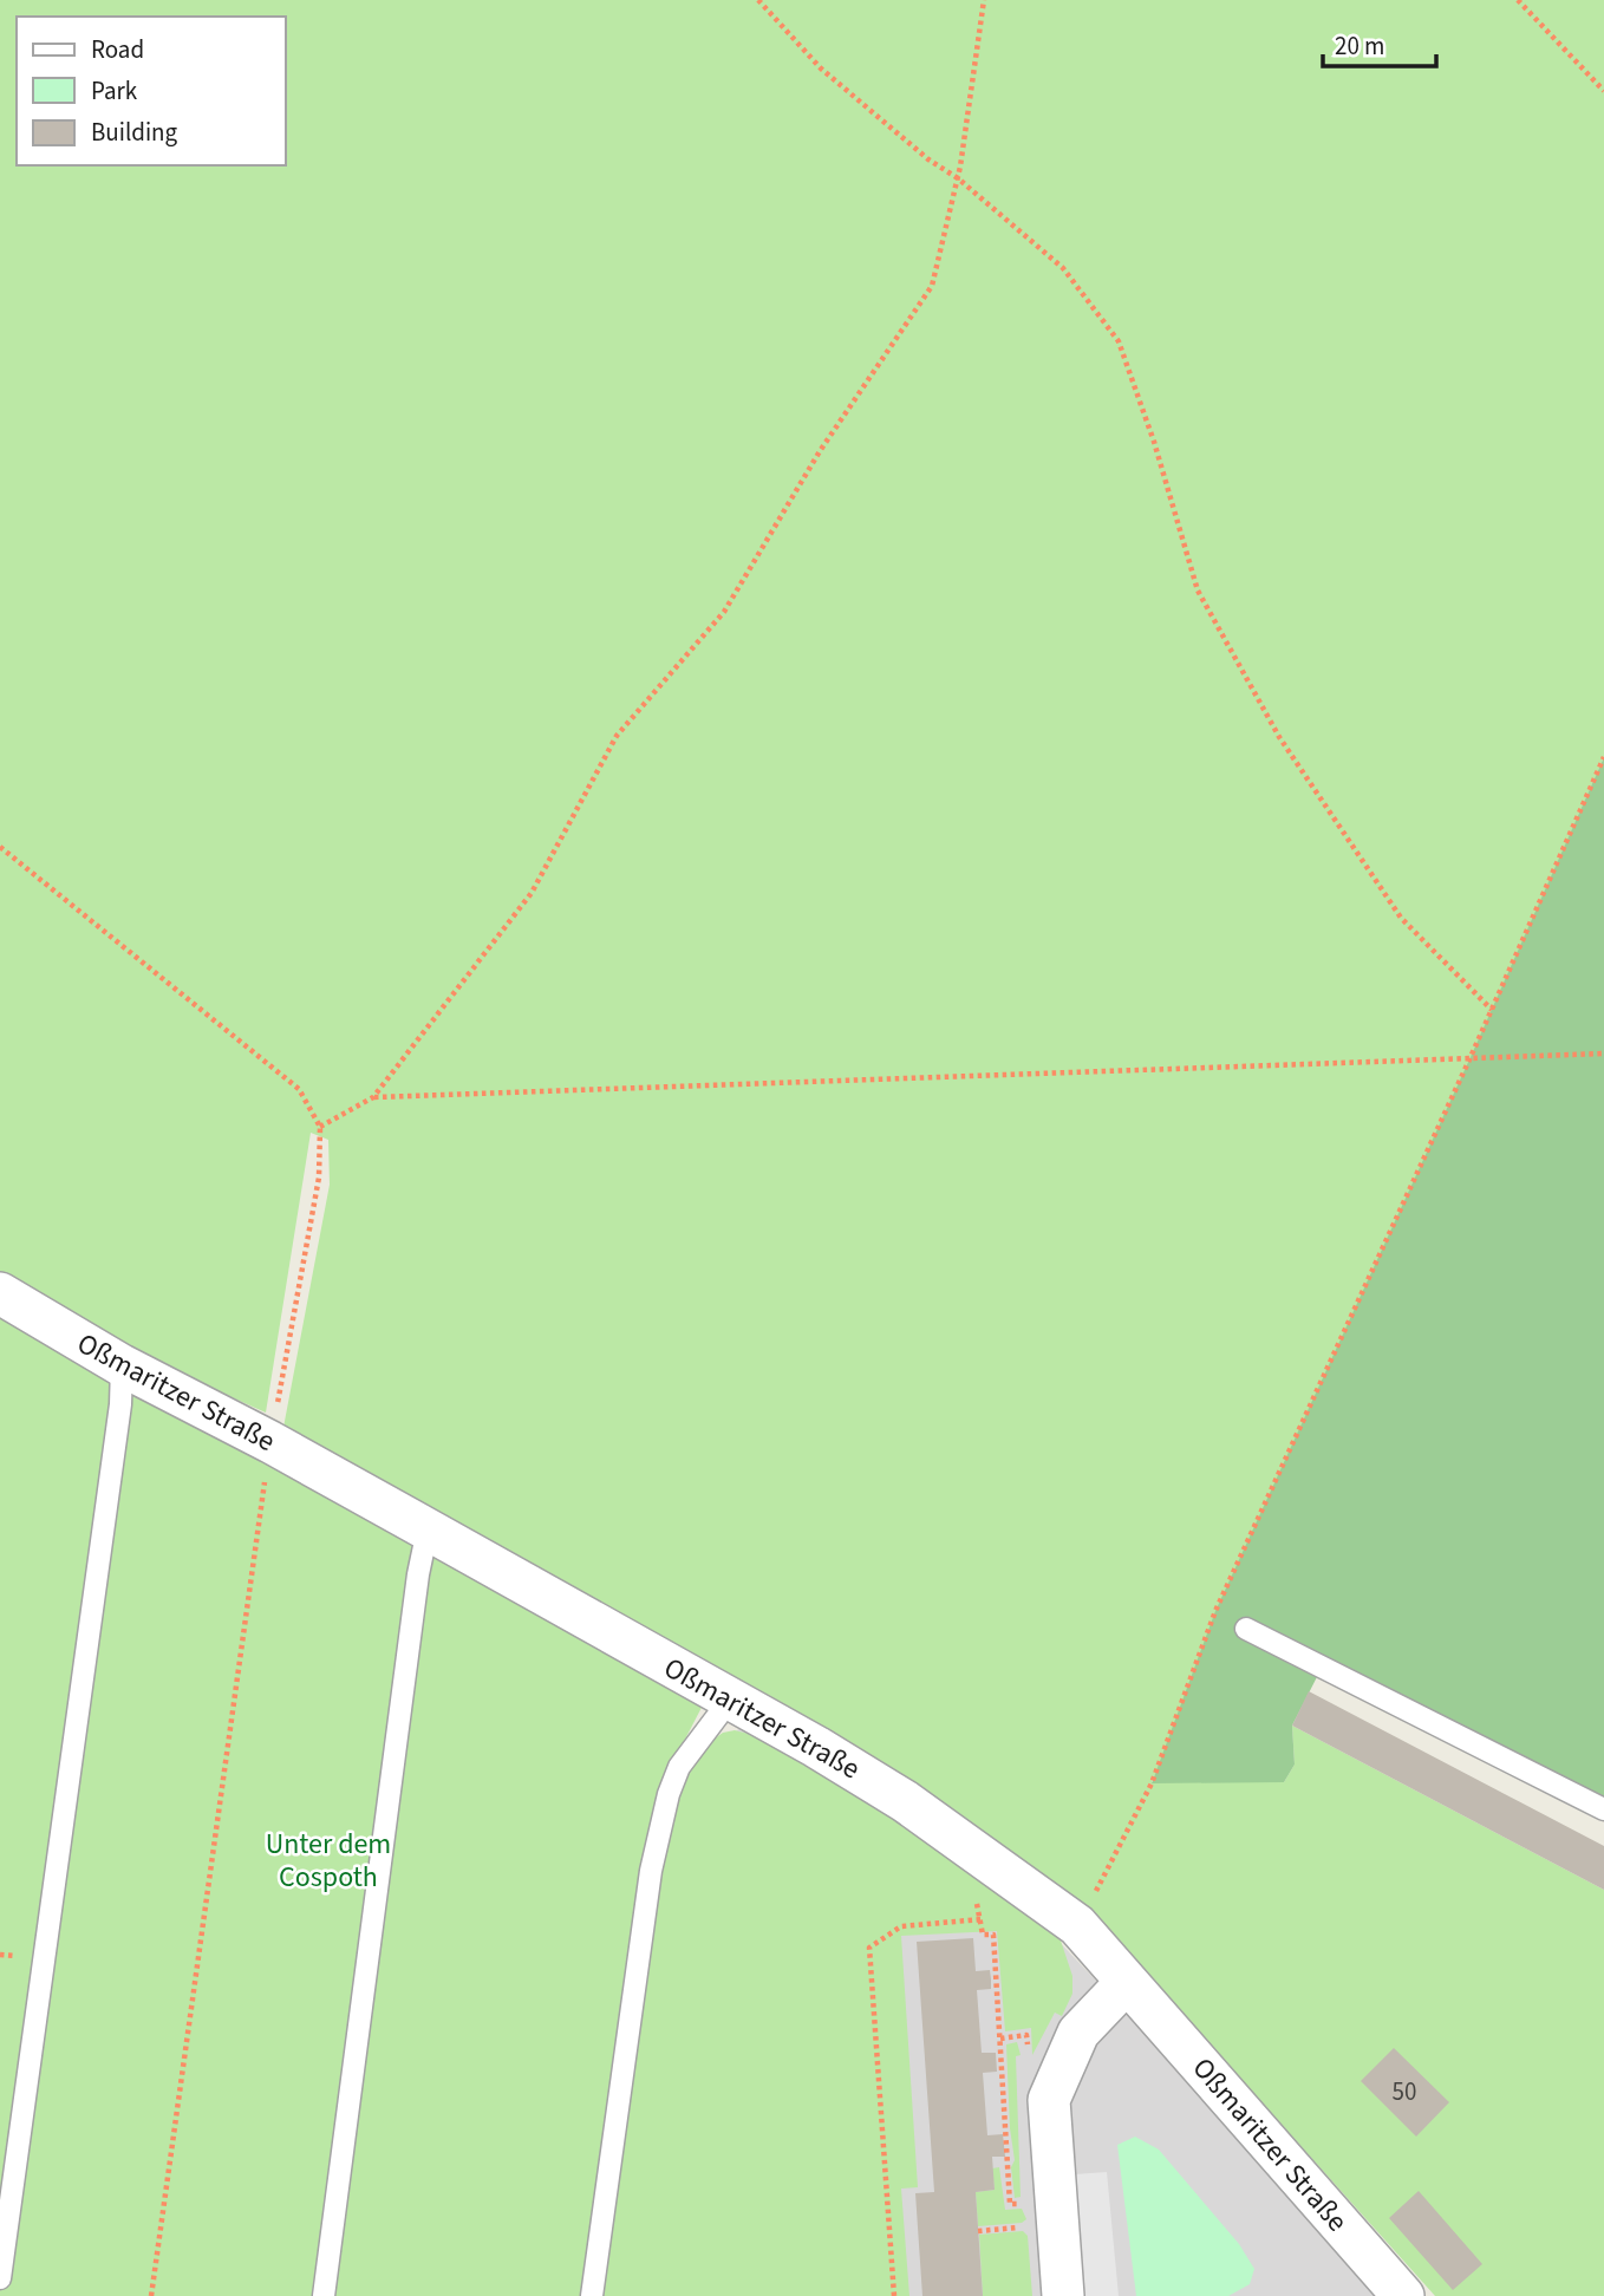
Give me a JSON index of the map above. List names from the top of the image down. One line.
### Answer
{"streets":{"street":["Oßmaritzer Straße"]},"parks":["Unter dem Cospoth"],"house_numbers":["50"],"legend":["Road","Park","Building"],"scale_bar":"20 m"}
